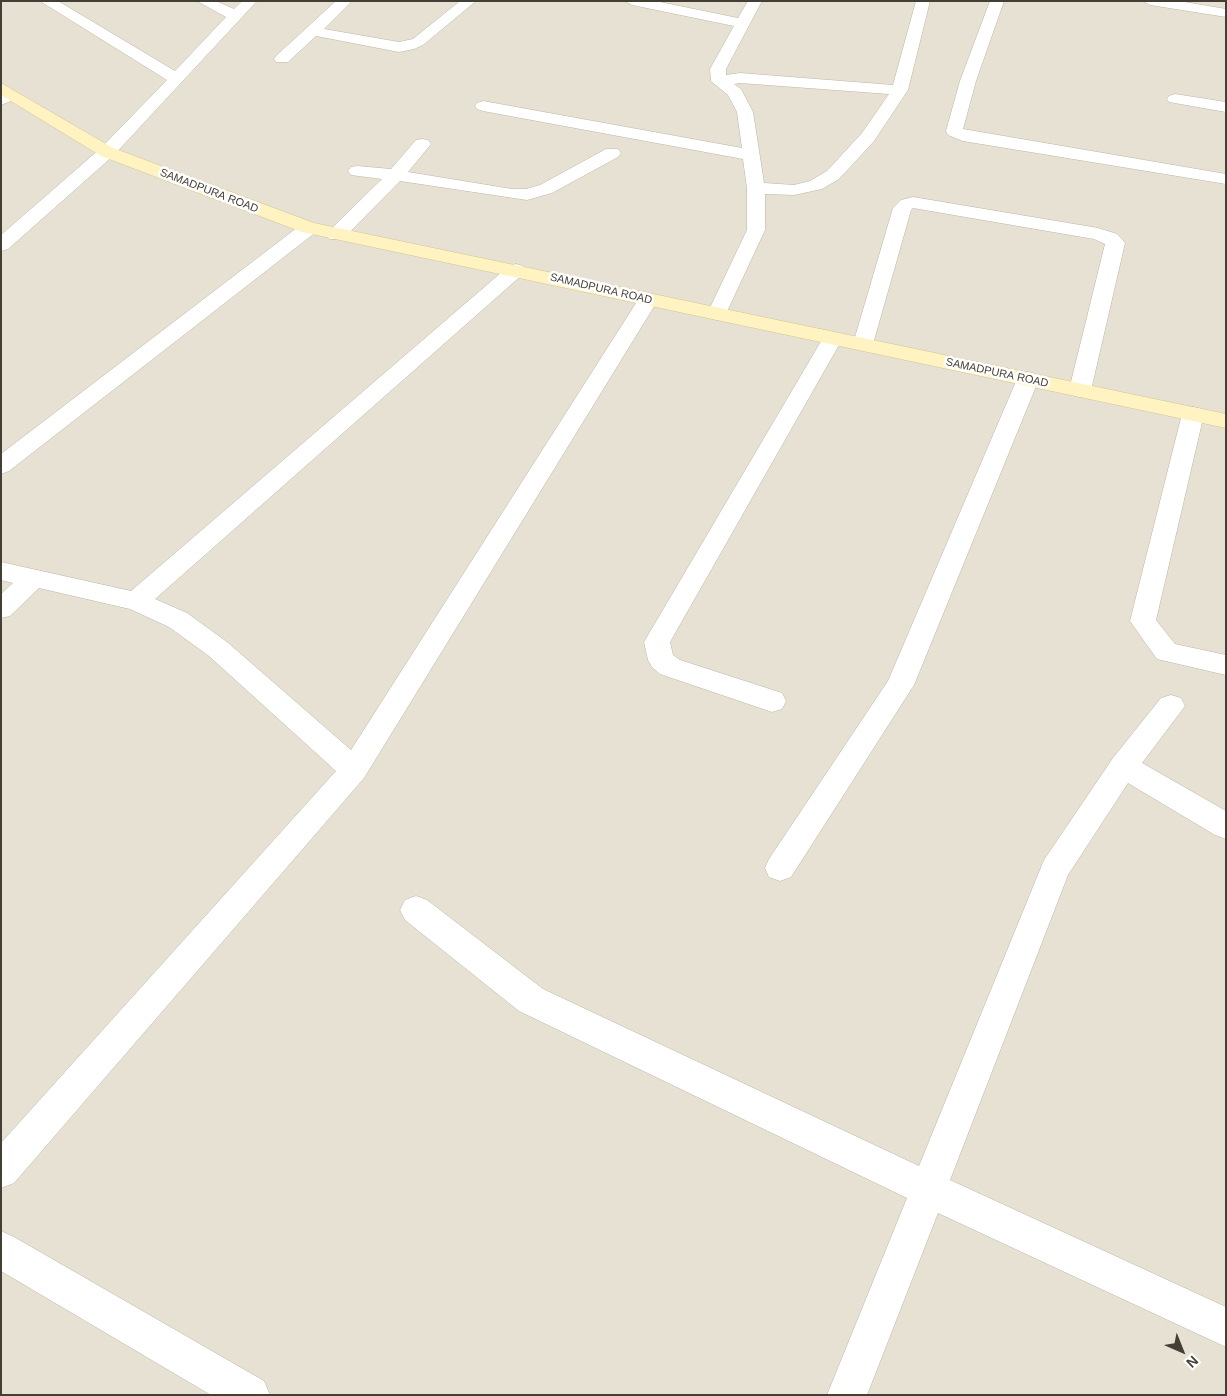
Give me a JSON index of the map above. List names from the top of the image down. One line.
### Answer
{"streets":{"street":["SAMADPURA ROAD"]},"north":"bottom right"}
